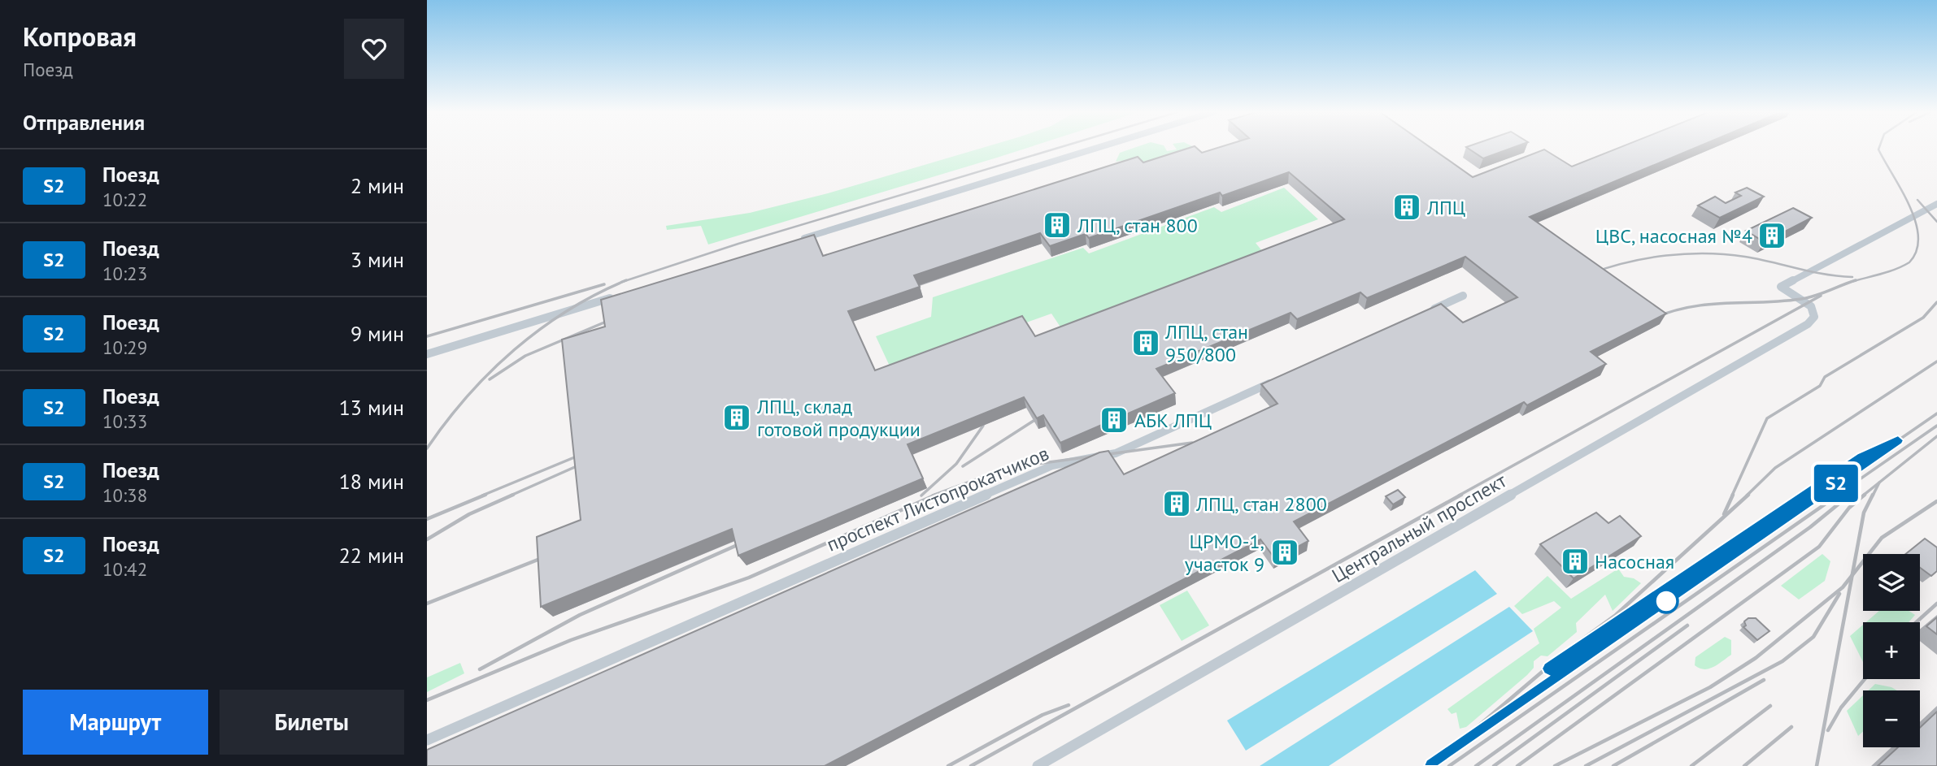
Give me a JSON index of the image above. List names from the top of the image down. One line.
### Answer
{"streets":{"street":["проспект Листопрокатчиков","Центральный проспект"]},"places":{"building":["ЛПЦ","ЛПЦ, стан 800","ЦВС, насосная №4","ЛПЦ, стан 950/800","ЛПЦ, склад готовой продукции","АБК ЛПЦ","ЛПЦ, стан 2800","ЦРМО-1, участок 9","Насосная"]},"page":{"heading":[["Копровая","Поезд"],"Отправления"],"on_map":"S2","list":[{"mark":"S2","name":"Поезд","note":"10:22","value":"2 мин"},{"mark":"S2","name":"Поезд","note":"10:23","value":"3 мин"},{"mark":"S2","name":"Поезд","note":"10:29","value":"9 мин"},{"mark":"S2","name":"Поезд","note":"10:33","value":"13 мин"},{"mark":"S2","name":"Поезд","note":"10:38","value":"18 мин"},{"mark":"S2","name":"Поезд","note":"10:42","value":"22 мин"}],"map_buttons":["+","−"],"buttons":["Маршрут","Билеты"]}}
